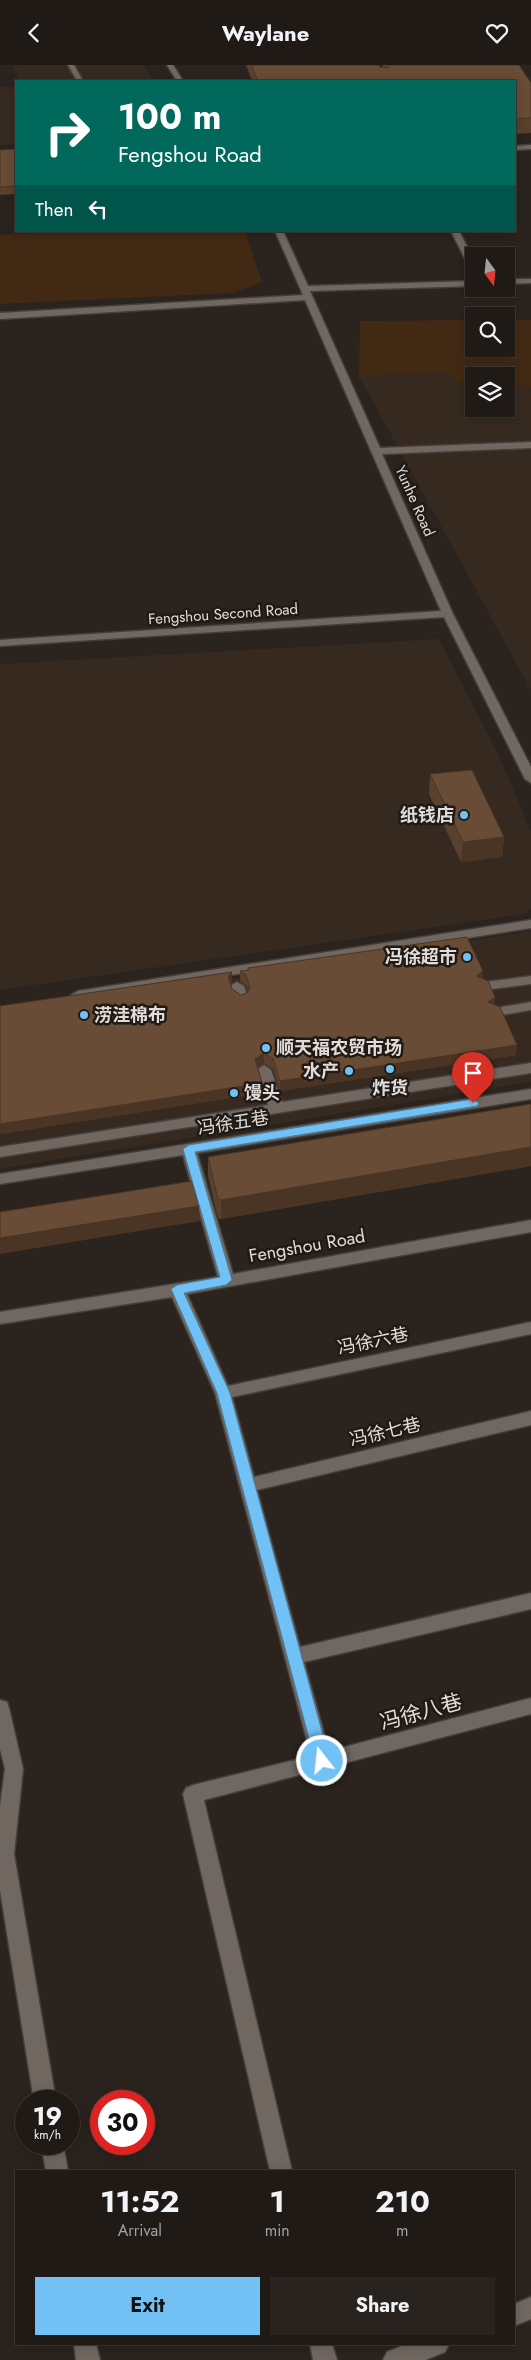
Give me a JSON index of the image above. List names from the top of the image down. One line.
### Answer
{"streets":{"street":["Yunhe Road","Fengshou Second Road","冯徐五巷","Fengshou Road","冯徐六巷","冯徐七巷","冯徐八巷"]},"crossings":[["Yunhe Road","Fengshou Second Road"]],"places":["纸钱店","冯徐超市","涝洼棉布","顺天福农贸市场","炸货","水产","馒头"],"north":"bottom","page":{"header":"Waylane","turn":["100 m","Fengshou Road"],"then":"Then","speed":"19 km/h","limit":"30","eta":["11:52","Arrival","1","min","210","m"],"buttons":["Exit","Share"]}}
